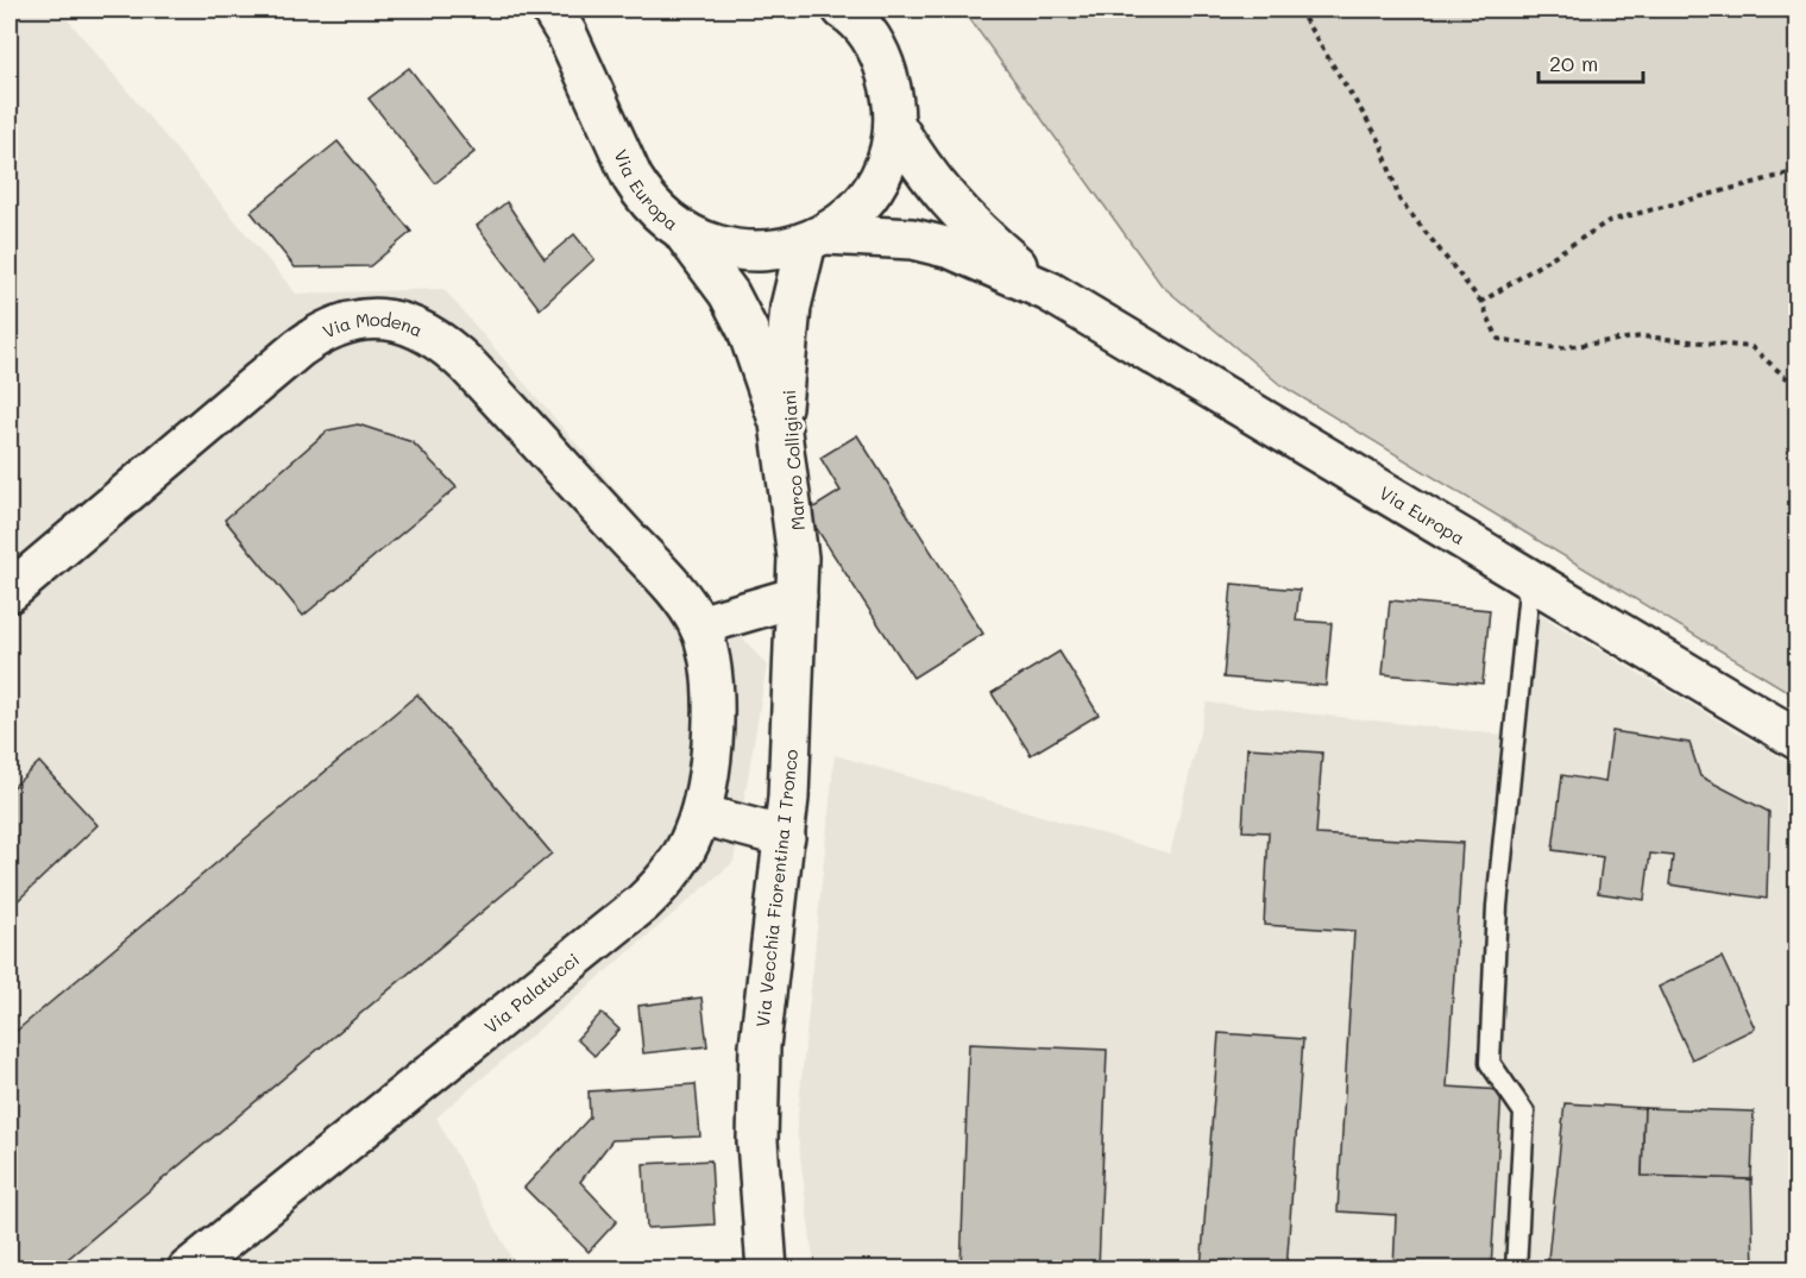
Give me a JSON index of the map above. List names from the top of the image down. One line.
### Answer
{"streets":{"street":["Via Europa","Via Modena","Via Vecchia Fiorentina I Tronco","Via Palatucci"]},"crossings":[["Via Europa","Via Vecchia Fiorentina I Tronco"],["Via Modena","Via Palatucci"]],"scale_bar":"20 m"}
